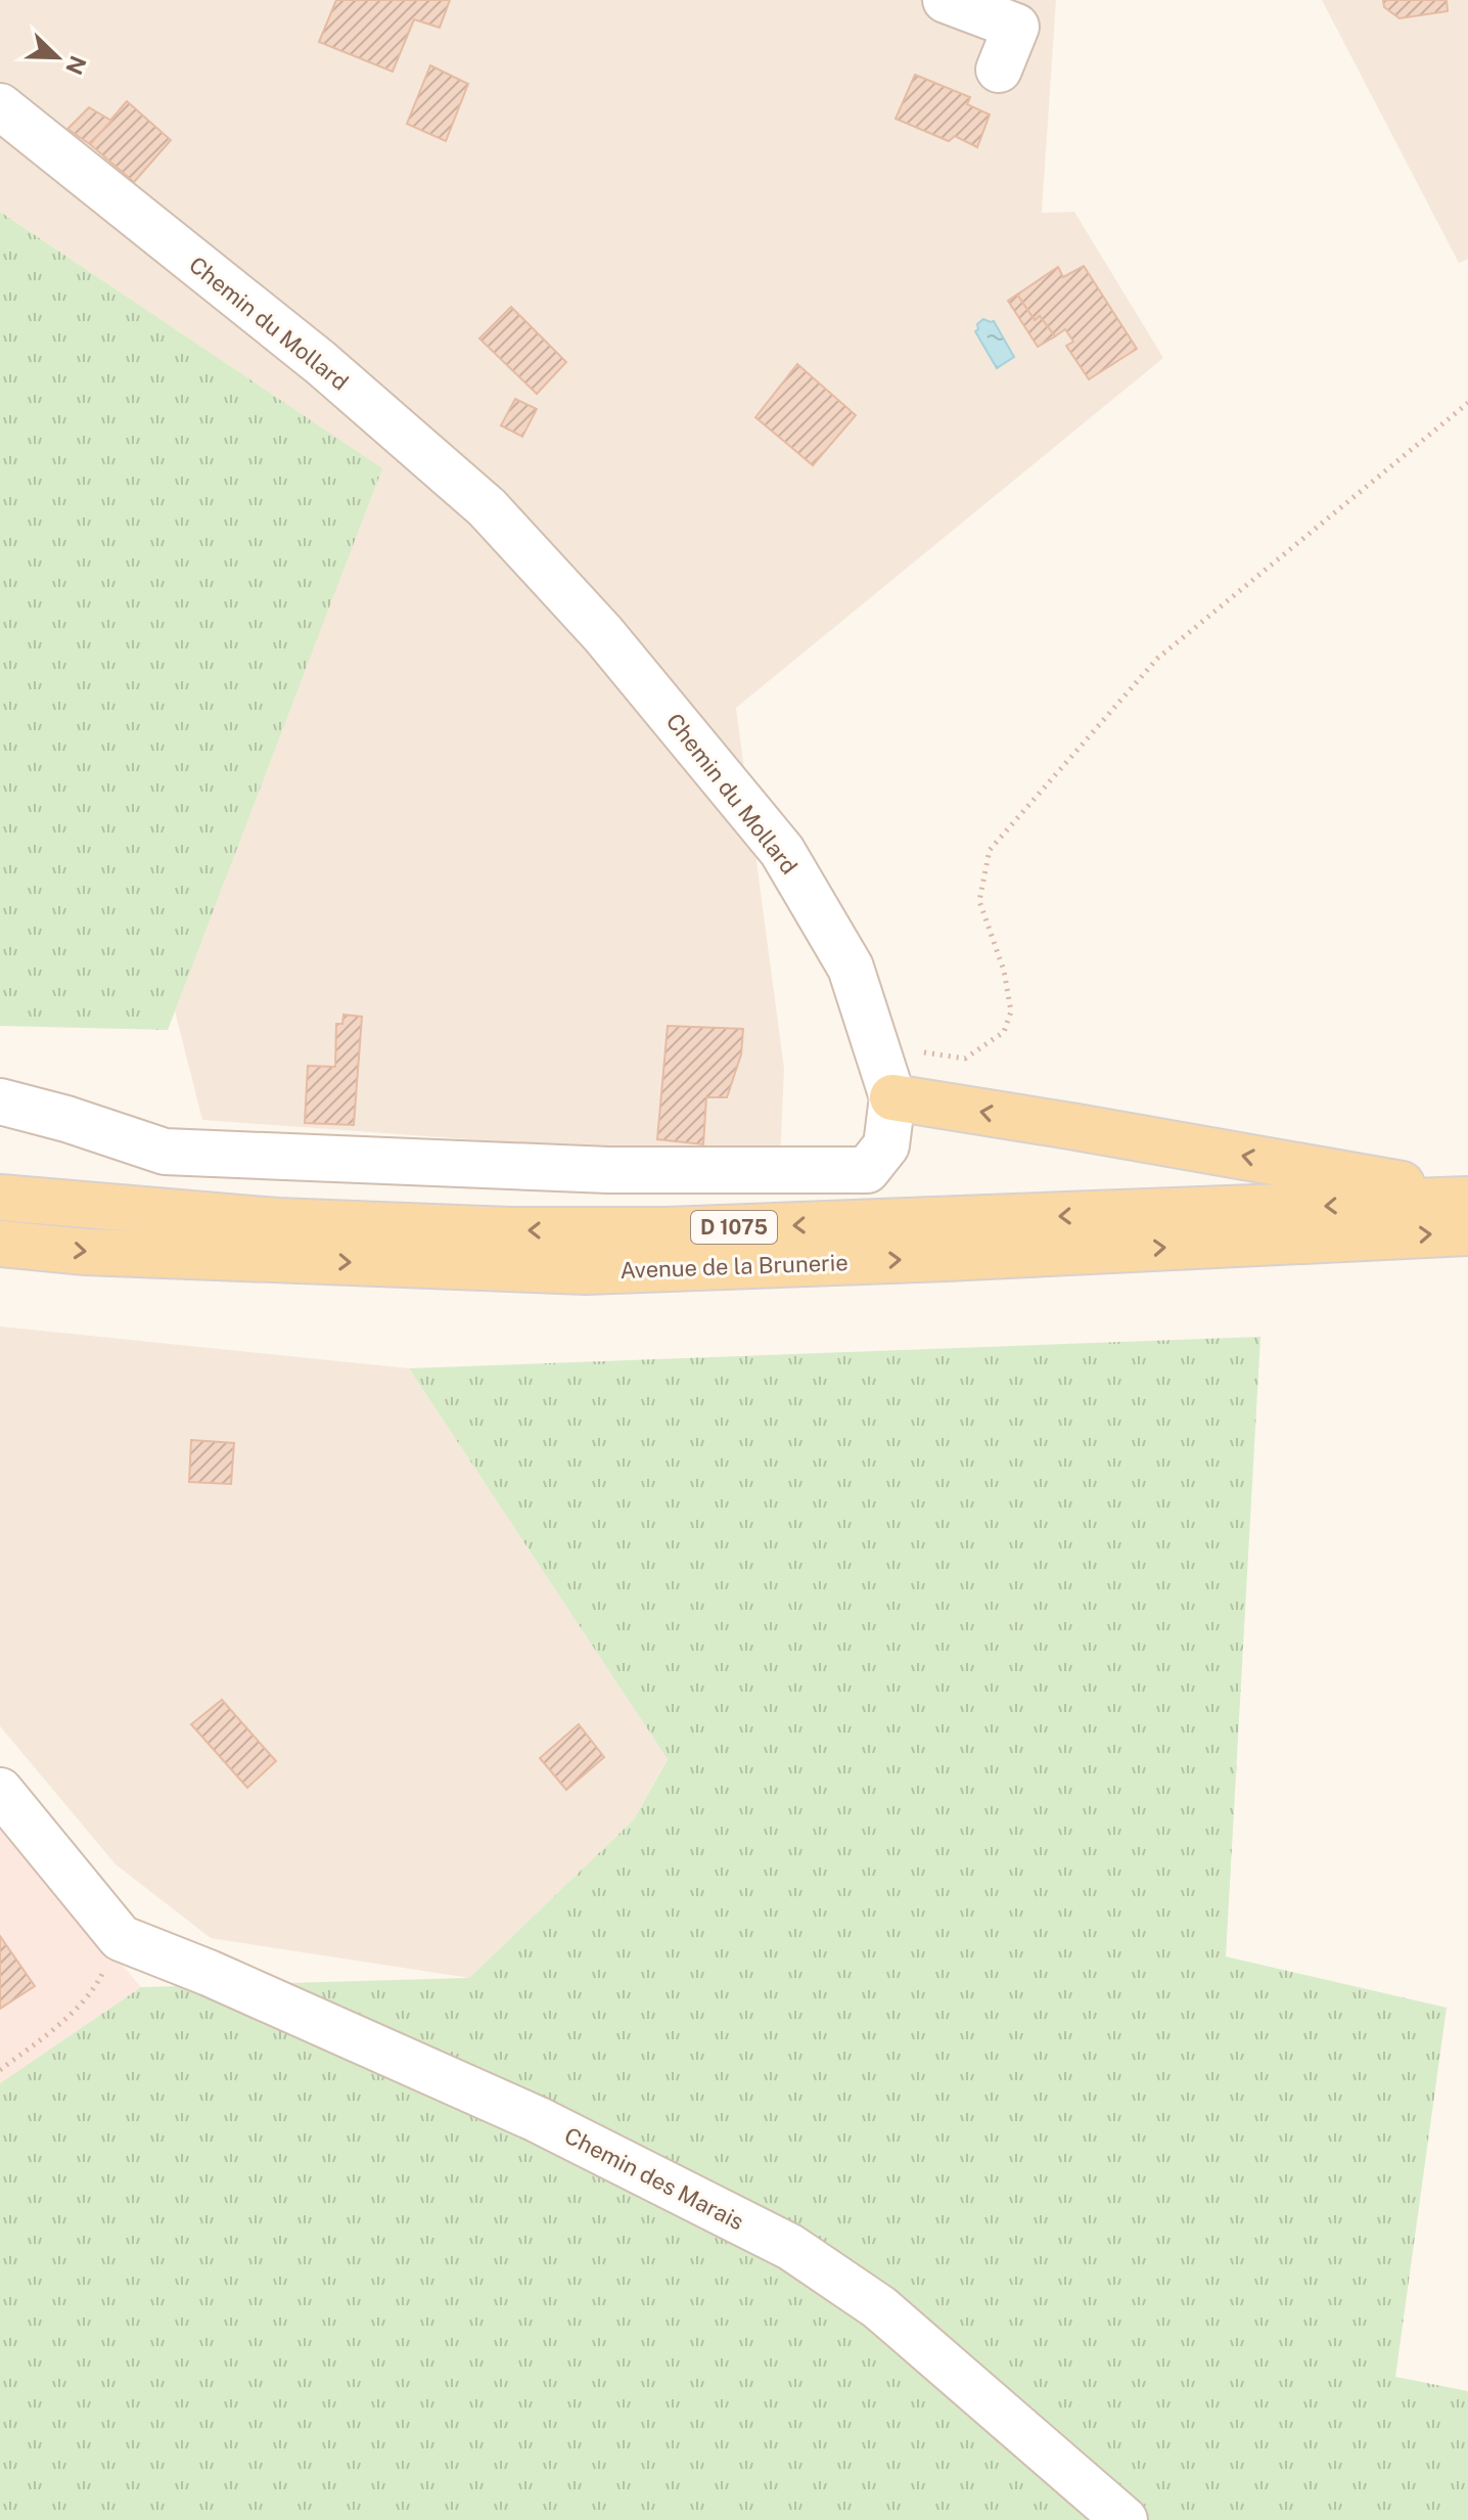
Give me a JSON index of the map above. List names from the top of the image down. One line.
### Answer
{"streets":{"main road":["D 1075","Avenue de la Brunerie"],"street":["Chemin du Mollard","Chemin des Marais"]},"north":"bottom right"}
